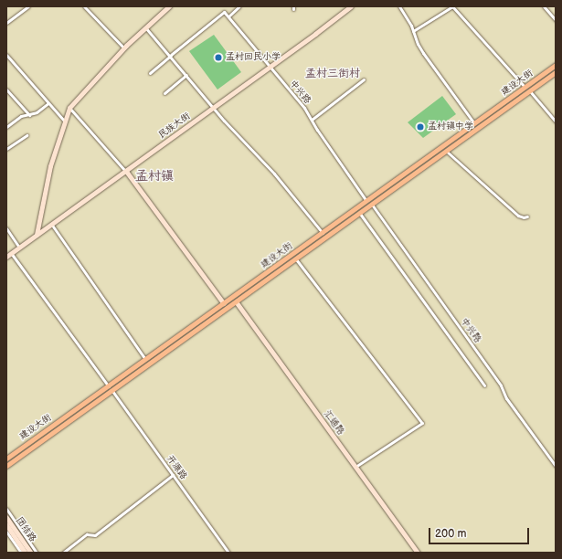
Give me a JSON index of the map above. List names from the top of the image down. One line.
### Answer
{"streets":{"main road":["建设大街"],"street":["中兴路","民族大街","汇通路","开源路","团结路"]},"crossings":[["建设大街","中兴路"],["建设大街","汇通路"],["建设大街","开源路"],["中兴路","民族大街"]],"districts":["孟村三街村","孟村镇"],"places":["孟村回民小学","孟村镇中学"],"scale_bar":"200 m"}
